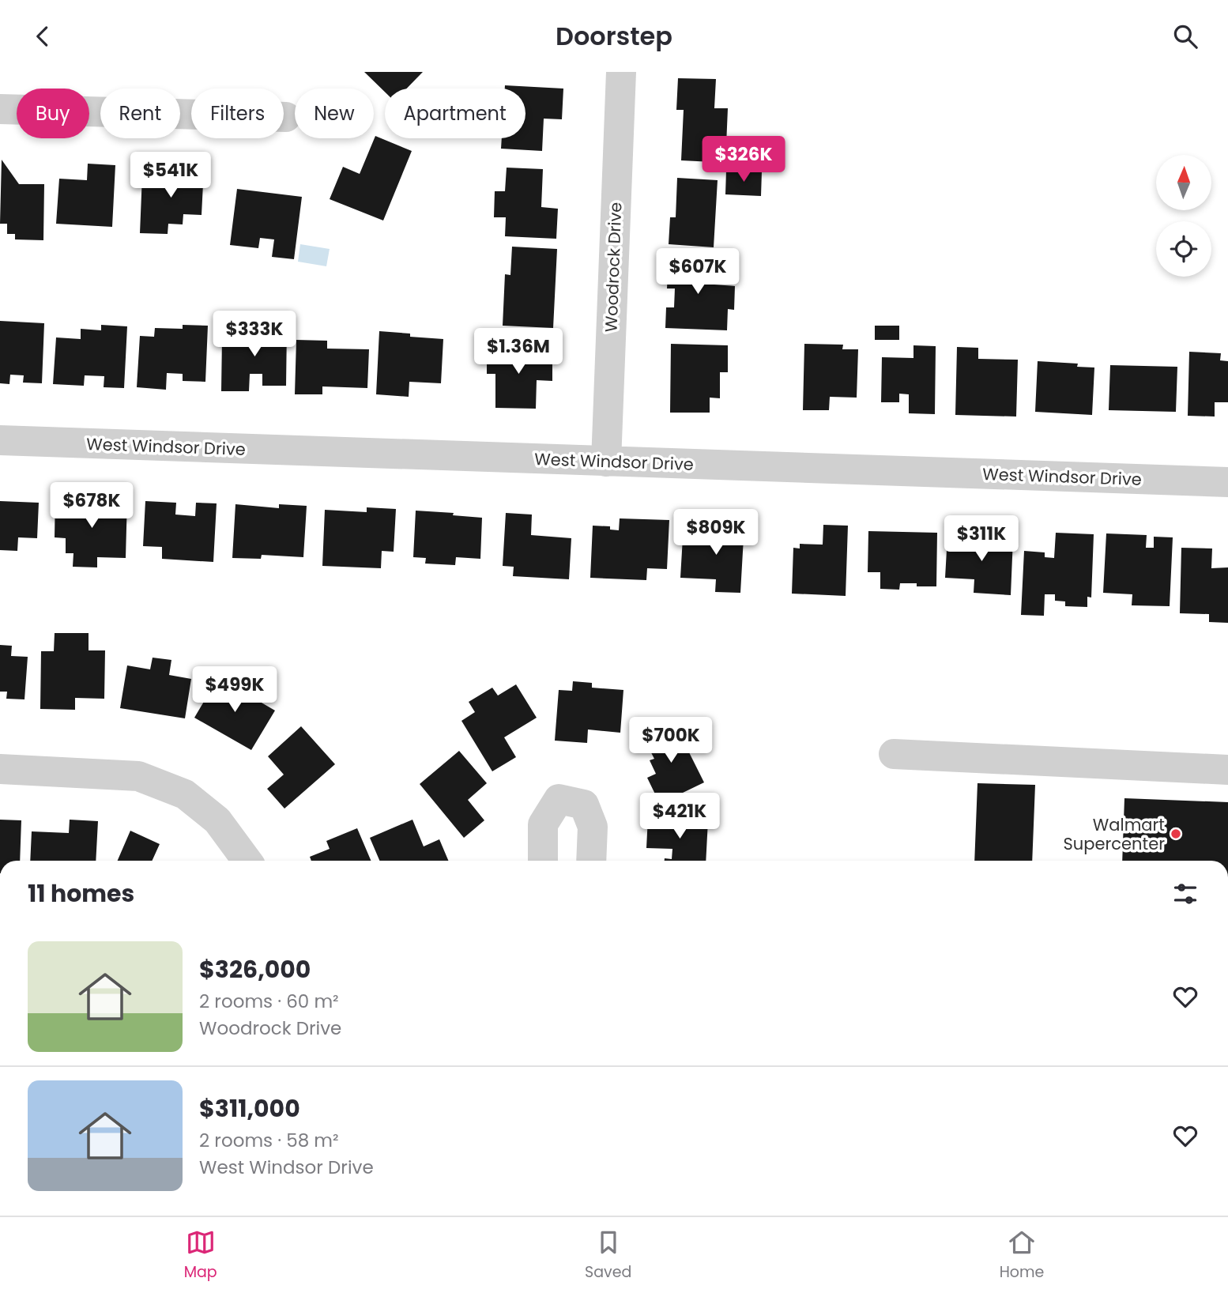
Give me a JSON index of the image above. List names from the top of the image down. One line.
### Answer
{"streets":{"street":["Woodrock Drive","West Windsor Drive"]},"crossings":[["Woodrock Drive","West Windsor Drive"]],"places":["Walmart Supercenter"],"north":"top","page":{"header":"Doorstep","chip":["Buy","Rent","Filters","New","Apartment"],"price":["$326K","$541K","$607K","$333K","$1.36M","$678K","$809K","$311K","$499K","$700K","$421K"],"heading":"11 homes","list":[{"name":"$326,000","note":"2 rooms · 60 m² · Woodrock Drive"},{"name":"$311,000","note":"2 rooms · 58 m² · West Windsor Drive"}],"tabs":["Map","Saved","Home"]}}
